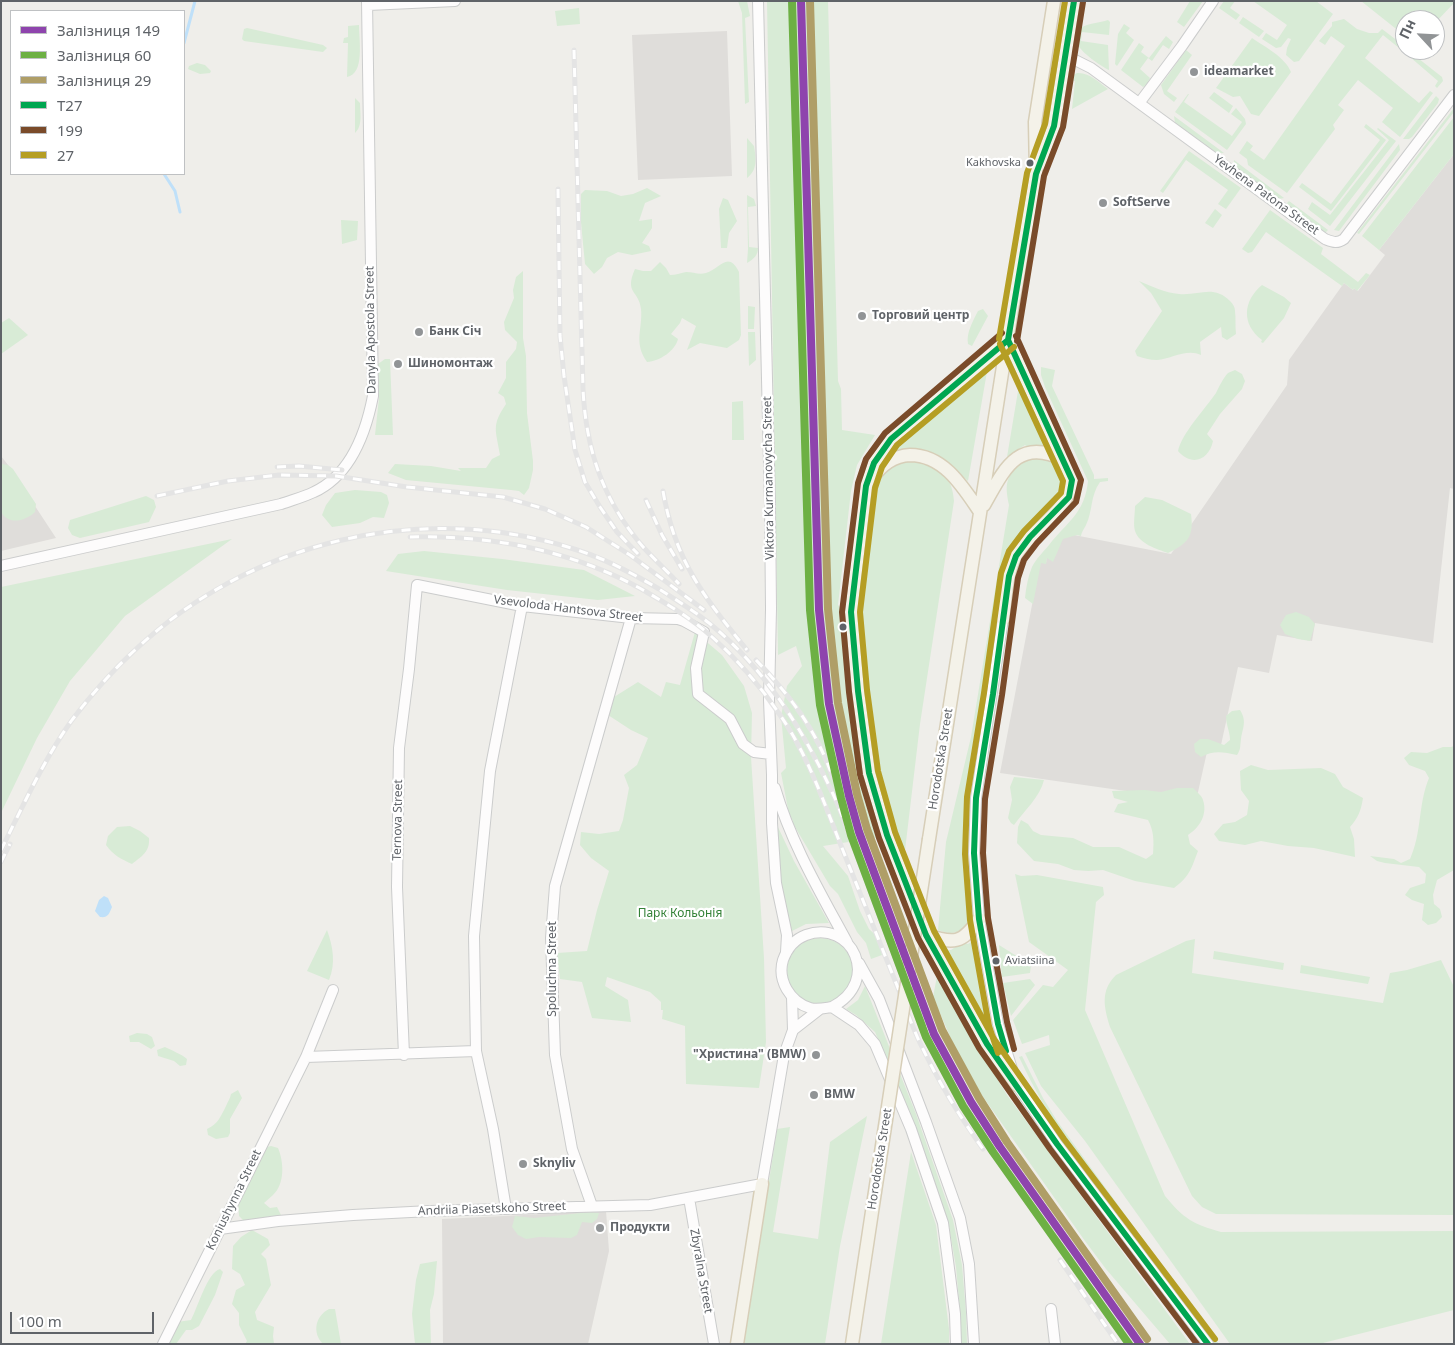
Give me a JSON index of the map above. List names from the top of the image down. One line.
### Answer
{"streets":{"main road":["Horodotska Street"],"street":["Yevhena Patona Street","Danyla Apostola Street","Viktora Kurmanovycha Street","Vsevoloda Hantsova Street","Ternova Street","Spoluchna Street","Koniushynna Street","Andriia Piasetskoho Street","Zbyralna Street"]},"crossings":[["Yevhena Patona Street","Horodotska Street"],["Viktora Kurmanovycha Street","Vsevoloda Hantsova Street"],["Vsevoloda Hantsova Street","Ternova Street"],["Vsevoloda Hantsova Street","Spoluchna Street"],["Spoluchna Street","Andriia Piasetskoho Street"],["Koniushynna Street","Andriia Piasetskoho Street"],["Andriia Piasetskoho Street","Zbyralna Street"]],"parks":["Парк Кольонія"],"places":["ideamarket","Kakhovska","SoftServe","Торговий центр","Банк Січ","Шиномонтаж","Aviatsiina","\"Христина\" (BMW)","BMW","Sknyliv","Продукти"],"lines":["rail line 149","rail line 60","rail line 29","transit line Т27","transit line 27","transit line 199"],"legend":["Залізниця 149","Залізниця 60","Залізниця 29","Т27","199","27"],"scale_bar":"100 m","north":"top left"}
